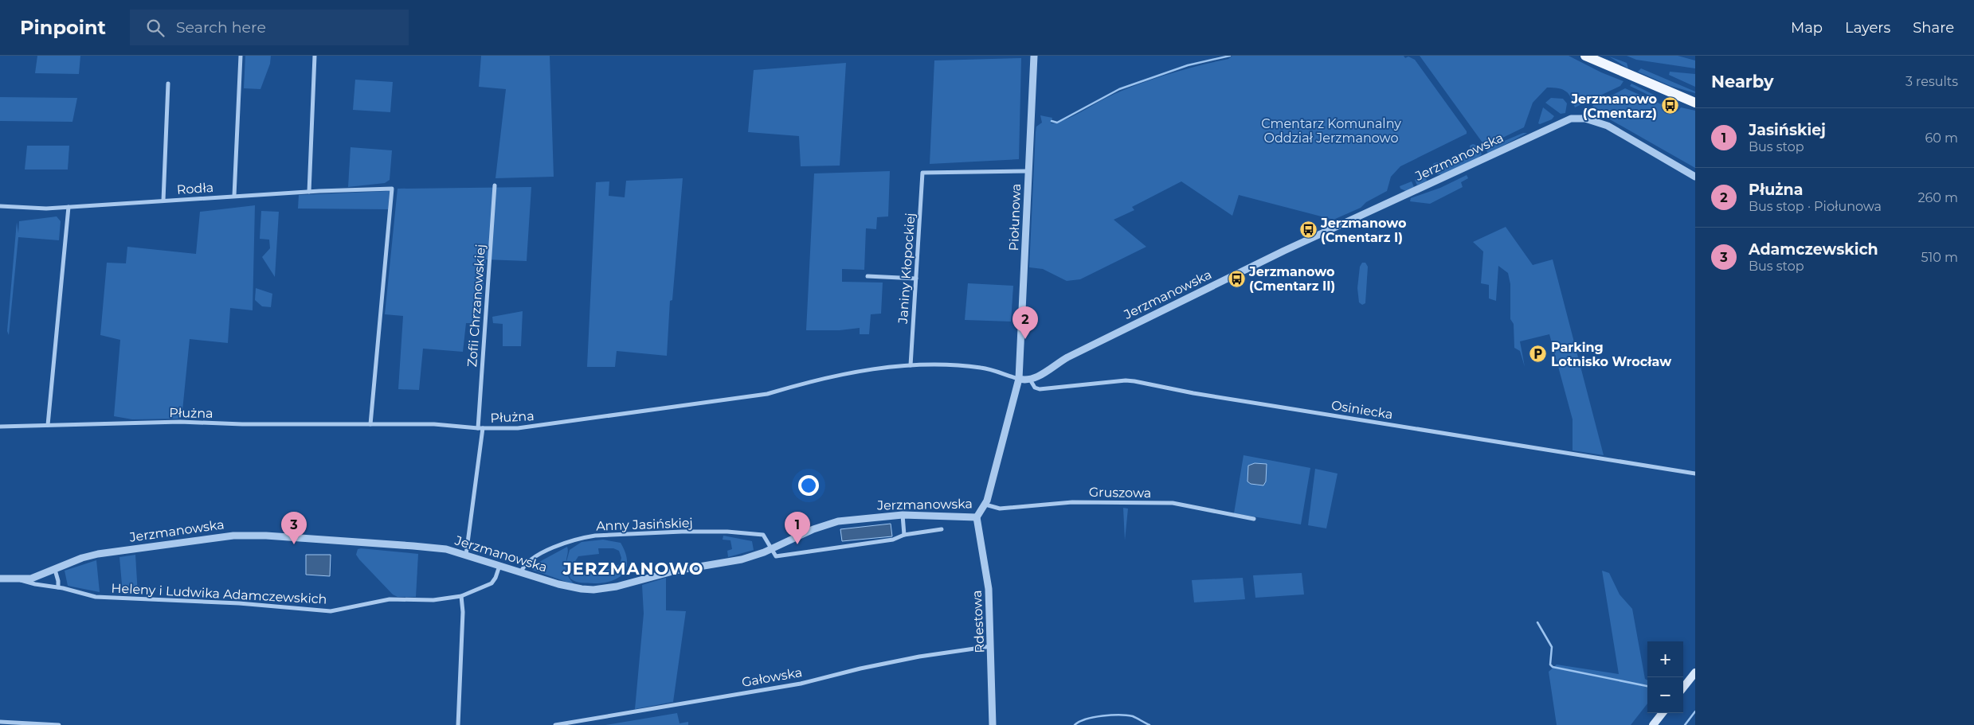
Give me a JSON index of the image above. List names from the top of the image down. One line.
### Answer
{"streets":{"street":["Jerzmanowska","Rodła","Piołunowa","Janiny Kłopockiej","Zofii Chrzanowskiej","Osiniecka","Płużna","Gruszowa","Anny Jasińskiej","Heleny i Ludwika Adamczewskich","Rdestowa","Gałowska"]},"crossings":[["Jerzmanowska","Piołunowa"],["Jerzmanowska","Zofii Chrzanowskiej"],["Jerzmanowska","Osiniecka"],["Jerzmanowska","Płużna"],["Jerzmanowska","Gruszowa"],["Jerzmanowska","Anny Jasińskiej"],["Jerzmanowska","Heleny i Ludwika Adamczewskich"],["Jerzmanowska","Rdestowa"],["Rodła","Płużna"],["Piołunowa","Janiny Kłopockiej"],["Piołunowa","Płużna"],["Janiny Kłopockiej","Płużna"],["Zofii Chrzanowskiej","Płużna"],["Rdestowa","Gałowska"]],"districts":["JERZMANOWO"],"parks":["Cmentarz Komunalny Oddział Jerzmanowo"],"places":{"bus stop":["Jerzmanowo (Cmentarz)","Jerzmanowo (Cmentarz I)","Jerzmanowo (Cmentarz II)"],"parking":["Parking Lotnisko Wrocław"]},"page":{"header":"Pinpoint","search":"Search here","nav":["Map","Layers","Share"],"heading":["Nearby","3 results"],"list":[{"mark":"1","name":"Jasińskiej","note":"Bus stop","value":"60 m"},{"mark":"2","name":"Płużna","note":"Bus stop · Piołunowa","value":"260 m"},{"mark":"3","name":"Adamczewskich","note":"Bus stop","value":"510 m"}],"pins":["2","1","3"],"map_buttons":["+","−"]}}
